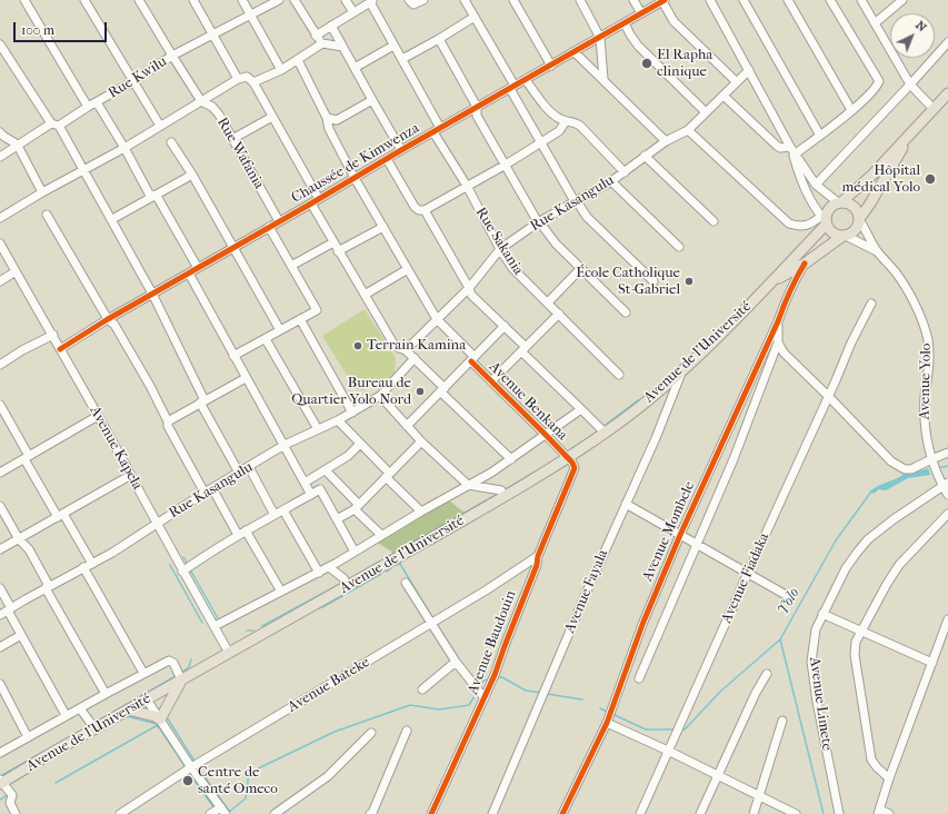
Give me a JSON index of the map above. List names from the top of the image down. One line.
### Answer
{"streets":{"main road":["Avenue de l’Université"],"street":["Rue Kwilu","Rue Wafania","Chaussée de Kimwenza","Rue Kasangulu","Rue Sakania","Avenue Yolo","Avenue Benkana","Avenue Kapela","Avenue Mombele","Avenue Fiadaka","Avenue Fayala","Avenue Baudouin","Avenue Bateke","Avenue Limete"]},"crossings":[["Rue Kwilu","Rue Wafania"],["Rue Wafania","Chaussée de Kimwenza"],["Chaussée de Kimwenza","Rue Sakania"],["Chaussée de Kimwenza","Avenue Benkana"],["Chaussée de Kimwenza","Avenue Kapela"],["Rue Kasangulu","Rue Sakania"],["Rue Kasangulu","Avenue Benkana"],["Rue Kasangulu","Avenue Kapela"],["Avenue de l’Université","Avenue Yolo"],["Avenue de l’Université","Avenue Benkana"],["Avenue de l’Université","Avenue Kapela"],["Avenue de l’Université","Avenue Mombele"],["Avenue de l’Université","Avenue Fayala"],["Avenue de l’Université","Avenue Baudouin"],["Avenue Yolo","Avenue Limete"],["Avenue Benkana","Avenue Baudouin"],["Avenue Baudouin","Avenue Bateke"]],"water":["Yolo"],"places":["El Rapha clinique","Hôpital médical Yolo","École Catholique St-Gabriel","Terrain Kamina","Bureau de Quartier Yolo Nord","Centre de santé Omeco"],"scale_bar":"100 m","north":"top right"}
